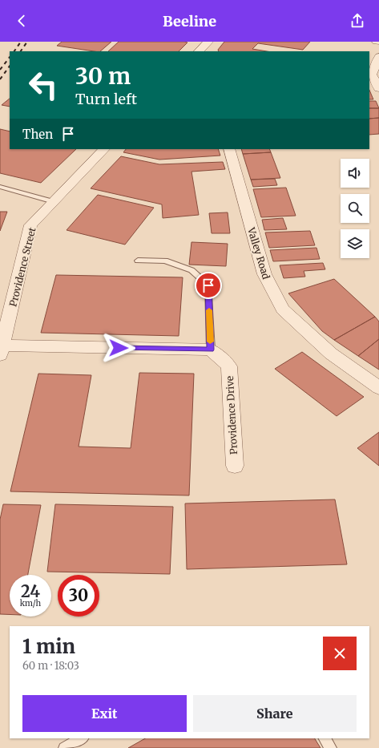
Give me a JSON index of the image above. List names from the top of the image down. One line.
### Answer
{"streets":{"street":["Valley Road","Providence Street","Providence Drive"]},"page":{"header":"Beeline","turn":["30 m","Turn left"],"then":"Then","speed":"24 km/h","limit":"30","heading":["1 min","60 m · 18:03"],"buttons":["Exit","Share"]}}
